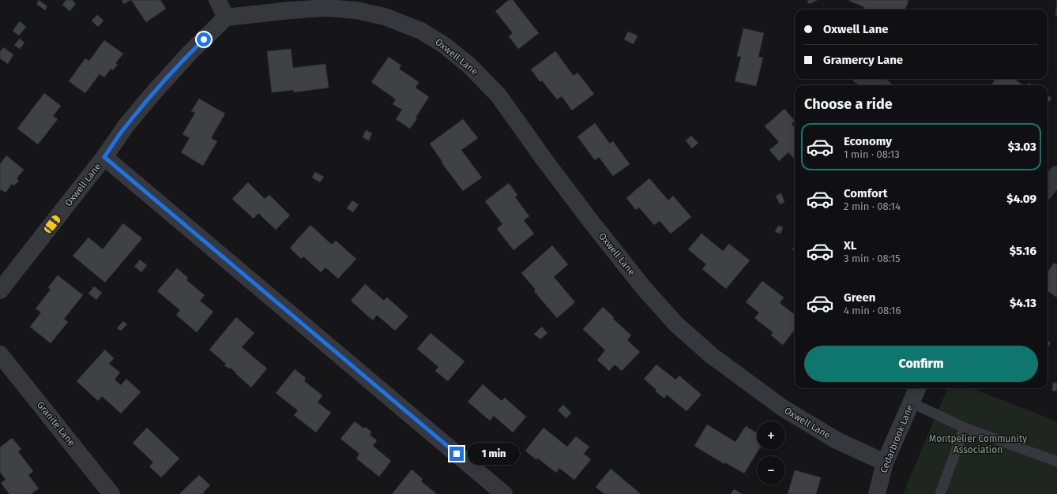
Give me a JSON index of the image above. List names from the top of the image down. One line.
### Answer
{"streets":{"street":["Oxwell Lane","Granite Lane","Cedarbrook Lane"]},"crossings":[["Oxwell Lane","Cedarbrook Lane"]],"parks":["Montpelier Community Association"],"page":{"banner":["Oxwell Lane","Gramercy Lane"],"heading":"Choose a ride","list":[{"name":"Economy","note":"1 min · 08:13","value":"$3.03"},{"name":"Comfort","note":"2 min · 08:14","value":"$4.09"},{"name":"XL","note":"3 min · 08:15","value":"$5.16"},{"name":"Green","note":"4 min · 08:16","value":"$4.13"}],"buttons":"Confirm","map_buttons":["+","−"],"bubble":"1 min"}}
